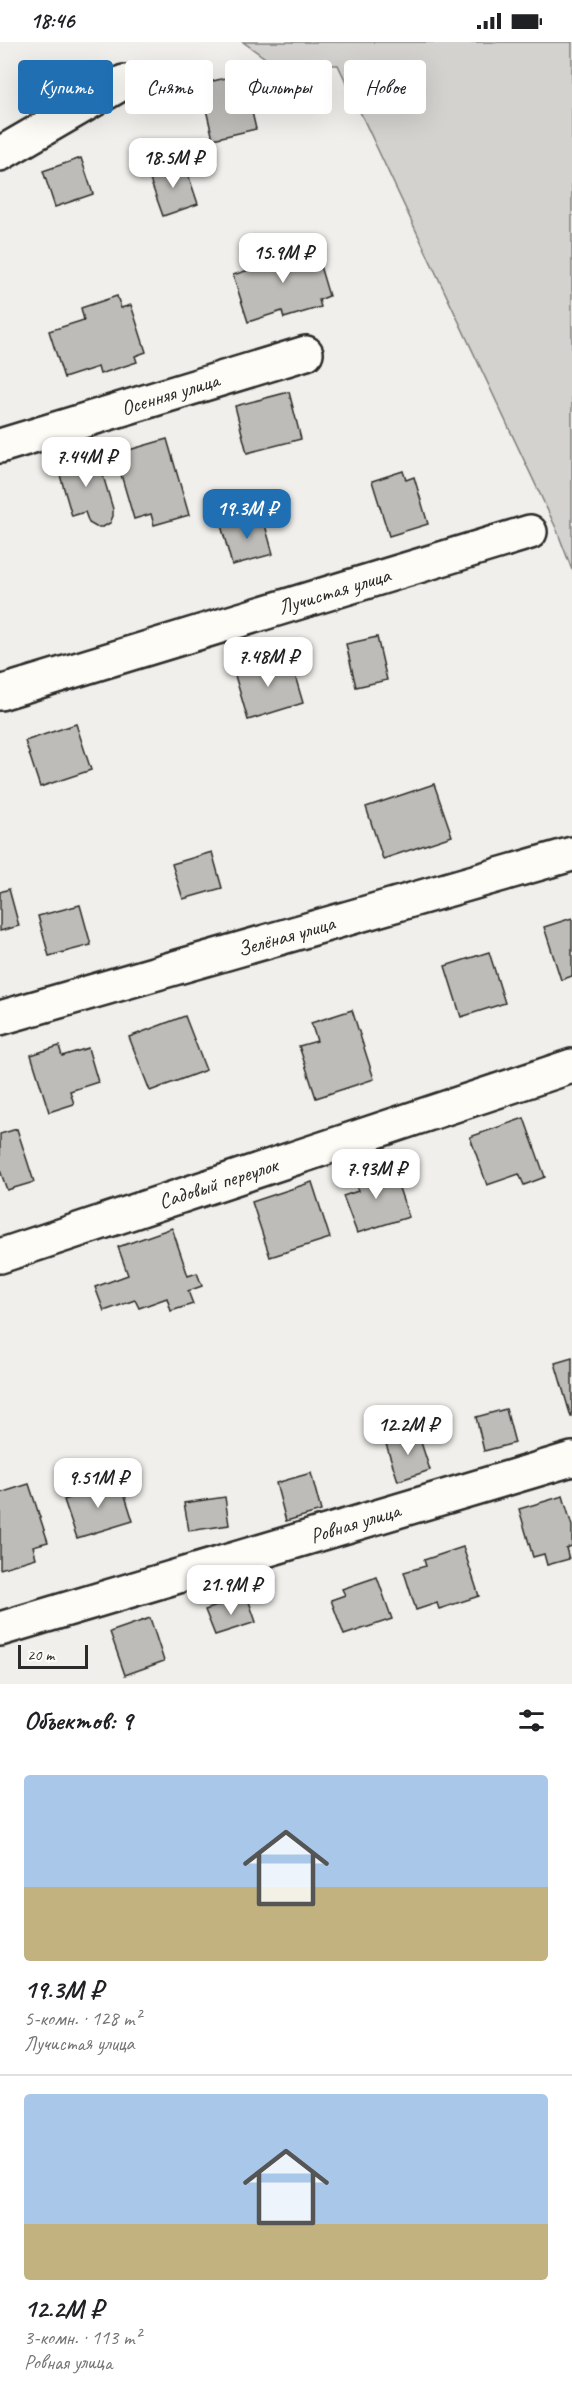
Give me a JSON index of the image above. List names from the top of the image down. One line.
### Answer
{"streets":{"street":["Осенняя улица","Лучистая улица","Зелёная улица","Садовый переулок","Ровная улица"]},"scale_bar":"20 m","page":{"status":"18:46","chip":["Купить","Снять","Фильтры","Новое"],"price":["18.5M ₽","15.9M ₽","7.44M ₽","19.3M ₽","7.48M ₽","7.93M ₽","12.2M ₽","9.51M ₽","21.9M ₽"],"scale":"20 m","heading":"Объектов: 9","list":[{"name":"19.3M ₽","note":"5-комн. · 128 m² · Лучистая улица"},{"name":"12.2M ₽","note":"3-комн. · 113 m² · Ровная улица"}]}}
